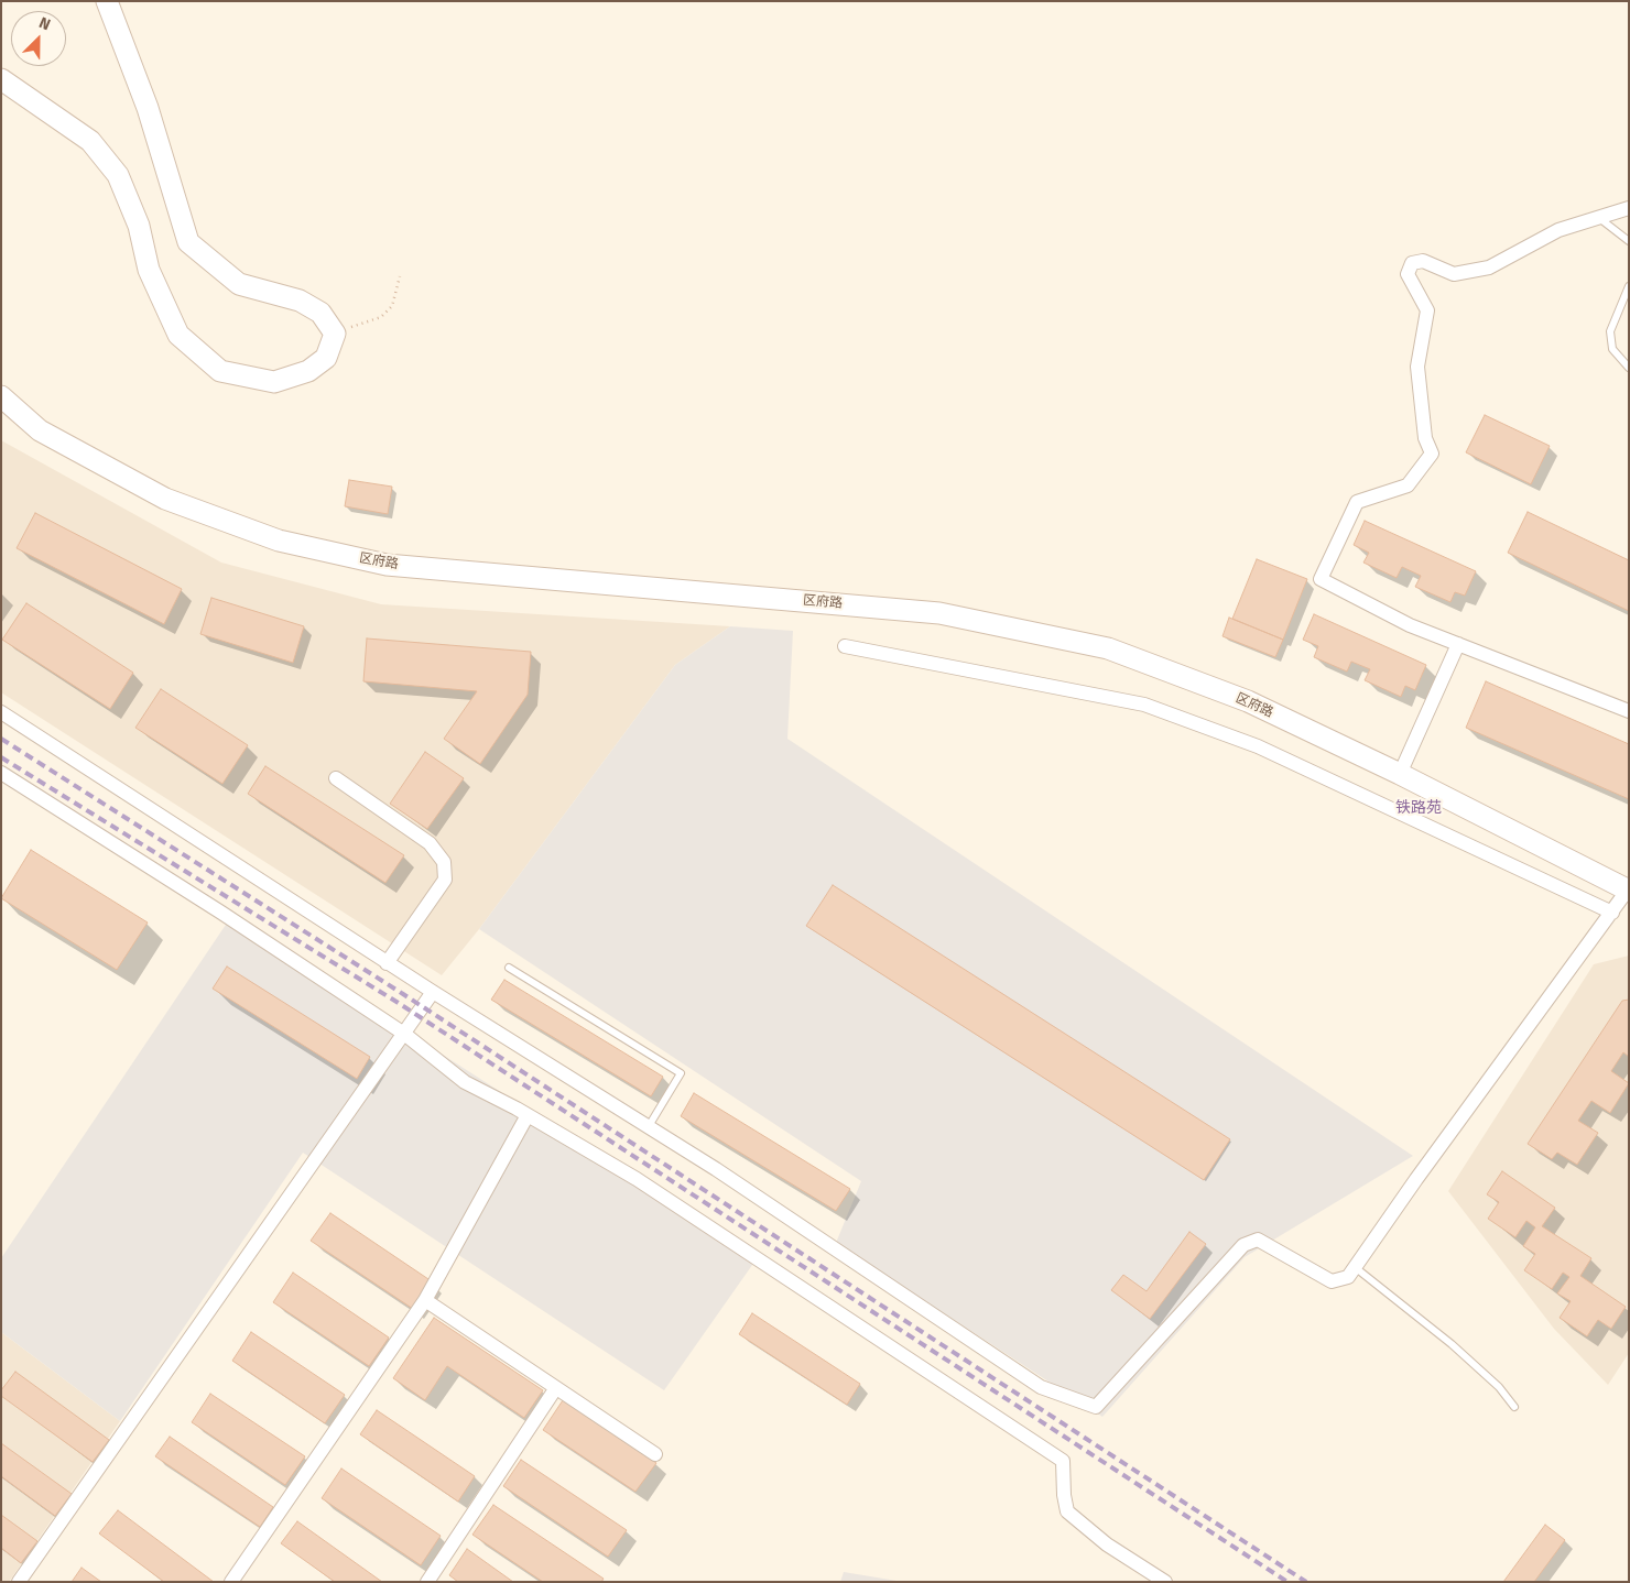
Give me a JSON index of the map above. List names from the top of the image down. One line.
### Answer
{"streets":{"main road":["区府路"]},"districts":["铁路苑"],"north":"top right"}
